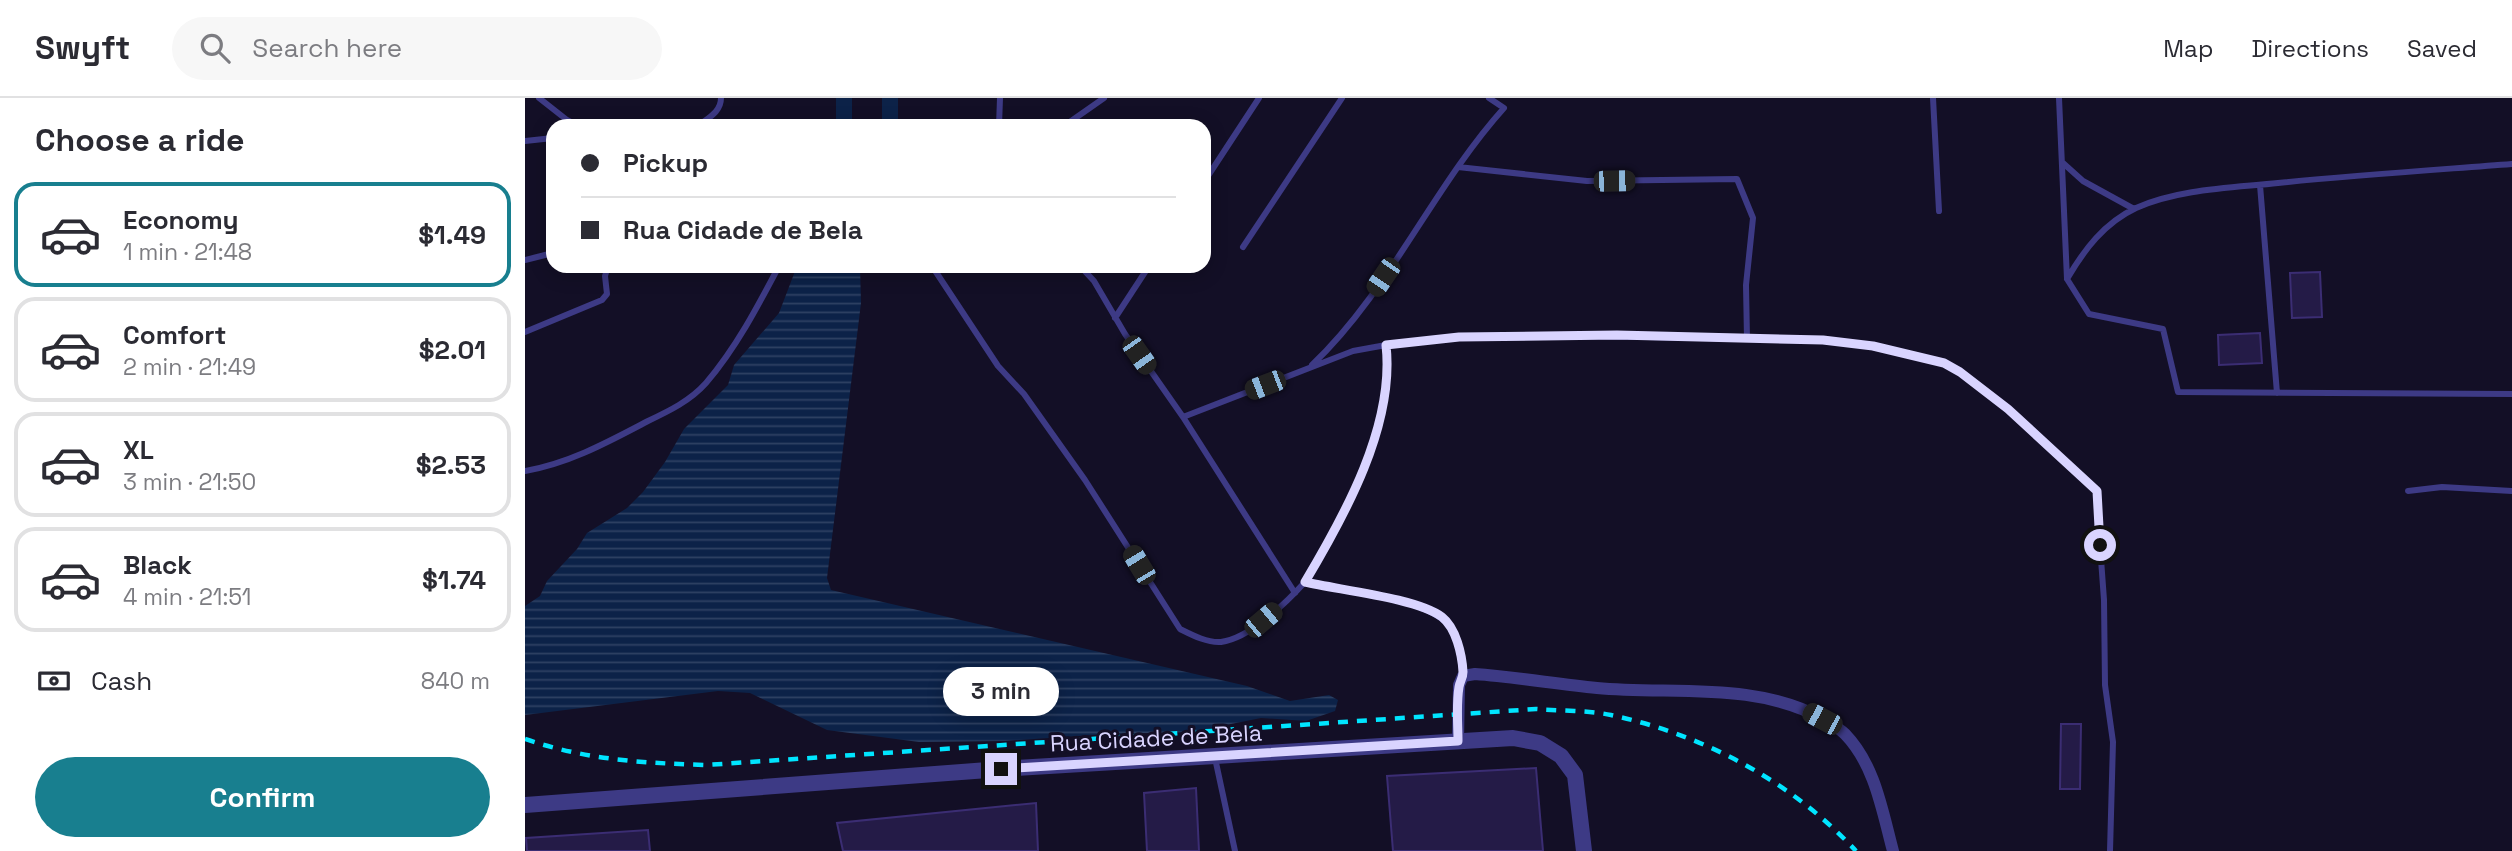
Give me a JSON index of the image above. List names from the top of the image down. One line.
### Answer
{"streets":{"street":["Rua Cidade de Bela"]},"page":{"header":"Swyft","search":"Search here","nav":["Map","Directions","Saved"],"heading":"Choose a ride","banner":["Pickup","Rua Cidade de Bela"],"list":[{"name":"Economy","note":"1 min · 21:48","value":"$1.49"},{"name":"Comfort","note":"2 min · 21:49","value":"$2.01"},{"name":"XL","note":"3 min · 21:50","value":"$2.53"},{"name":"Black","note":"4 min · 21:51","value":"$1.74"}],"pay":["Cash","840 m"],"bubble":"3 min","buttons":"Confirm"}}
